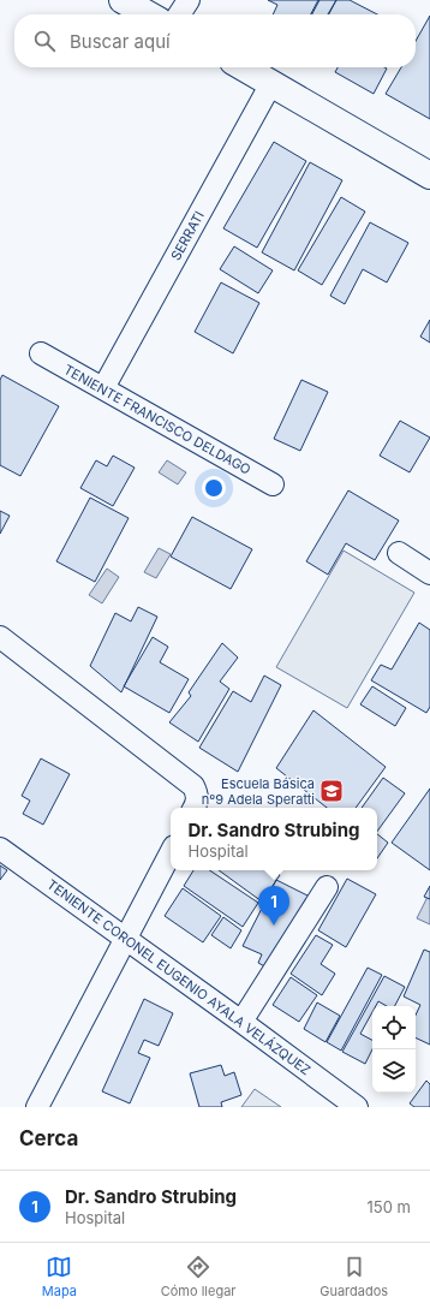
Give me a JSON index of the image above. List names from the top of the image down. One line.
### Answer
{"streets":{"street":["SERRATI","TENIENTE FRANCISCO DELDAGO","TENIENTE CORONEL EUGENIO AYALA VELÁZQUEZ"]},"crossings":[["SERRATI","TENIENTE FRANCISCO DELDAGO"]],"places":{"school or university":["Escuela Básica nº9 Adela Speratti"]},"page":{"search":"Buscar aquí","popup":["Dr. Sandro Strubing","Hospital"],"pins":"1","heading":"Cerca","list":[{"mark":"1","name":"Dr. Sandro Strubing","note":"Hospital","value":"150 m"}],"nav":["Mapa","Cómo llegar","Guardados"]}}
